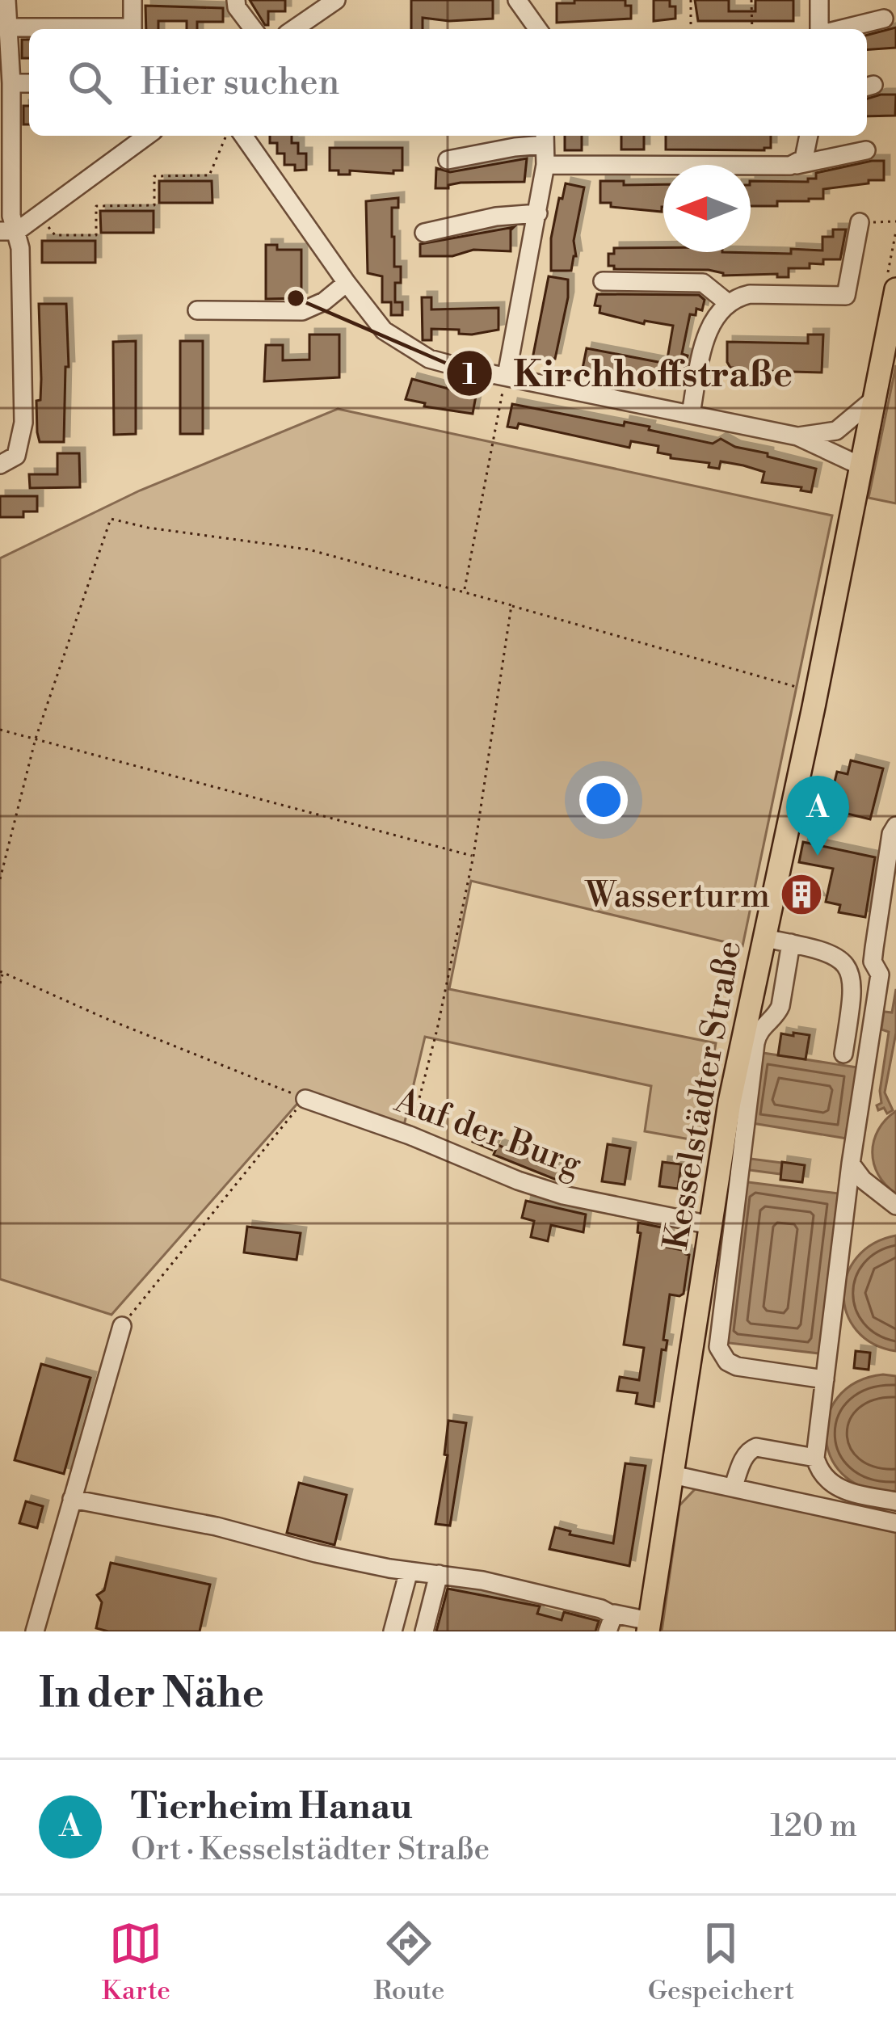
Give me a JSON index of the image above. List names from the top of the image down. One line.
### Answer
{"streets":{"main road":["Kesselstädter Straße"],"street":["Auf der Burg"]},"crossings":[["Kesselstädter Straße","Auf der Burg"]],"places":{"other":["Kirchhoffstraße"],"building":["Wasserturm"]},"north":"left","page":{"search":"Hier suchen","pins":"A","heading":"In der Nähe","list":[{"mark":"A","name":"Tierheim Hanau","note":"Ort · Kesselstädter Straße","value":"120 m"}],"nav":["Karte","Route","Gespeichert"]}}
